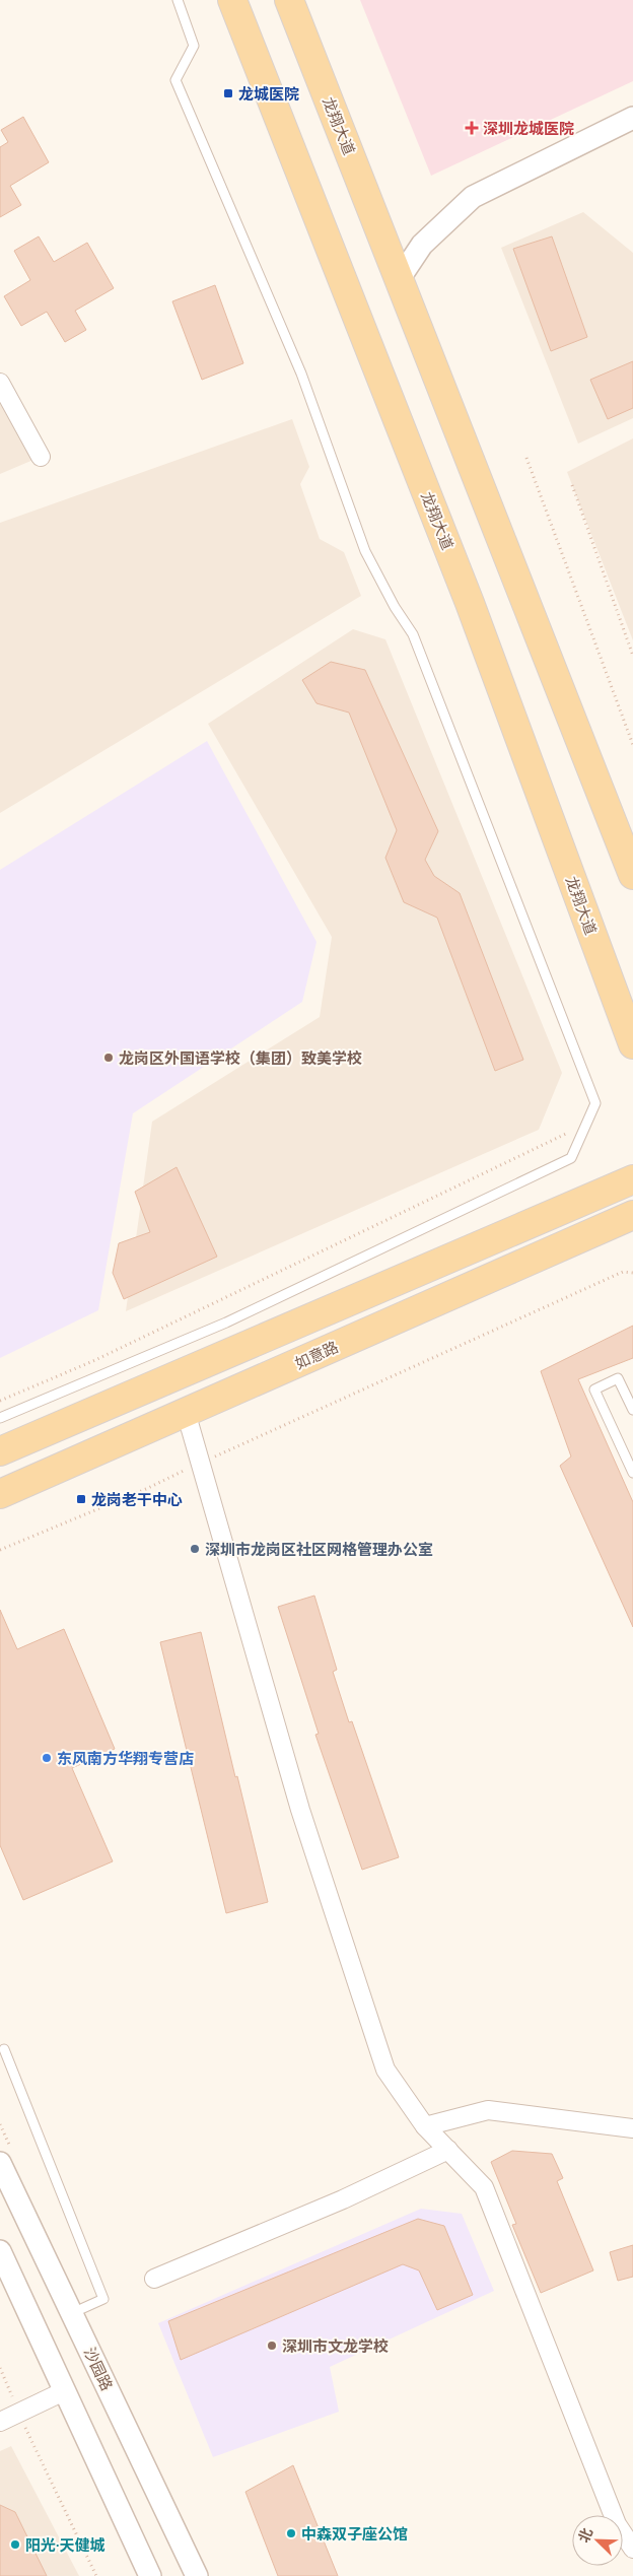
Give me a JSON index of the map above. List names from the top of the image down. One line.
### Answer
{"streets":{"main road":["龙翔大道","如意路"],"street":["沙园路"]},"places":{"transit":["龙城医院","龙岗老干中心"],"health":["深圳龙城医院"],"other":["龙岗区外国语学校（集团）致美学校","深圳市龙岗区社区网格管理办公室","东风南方华翔专营店","深圳市文龙学校","中森双子座公馆","阳光·天健城"]},"north":"top left"}
